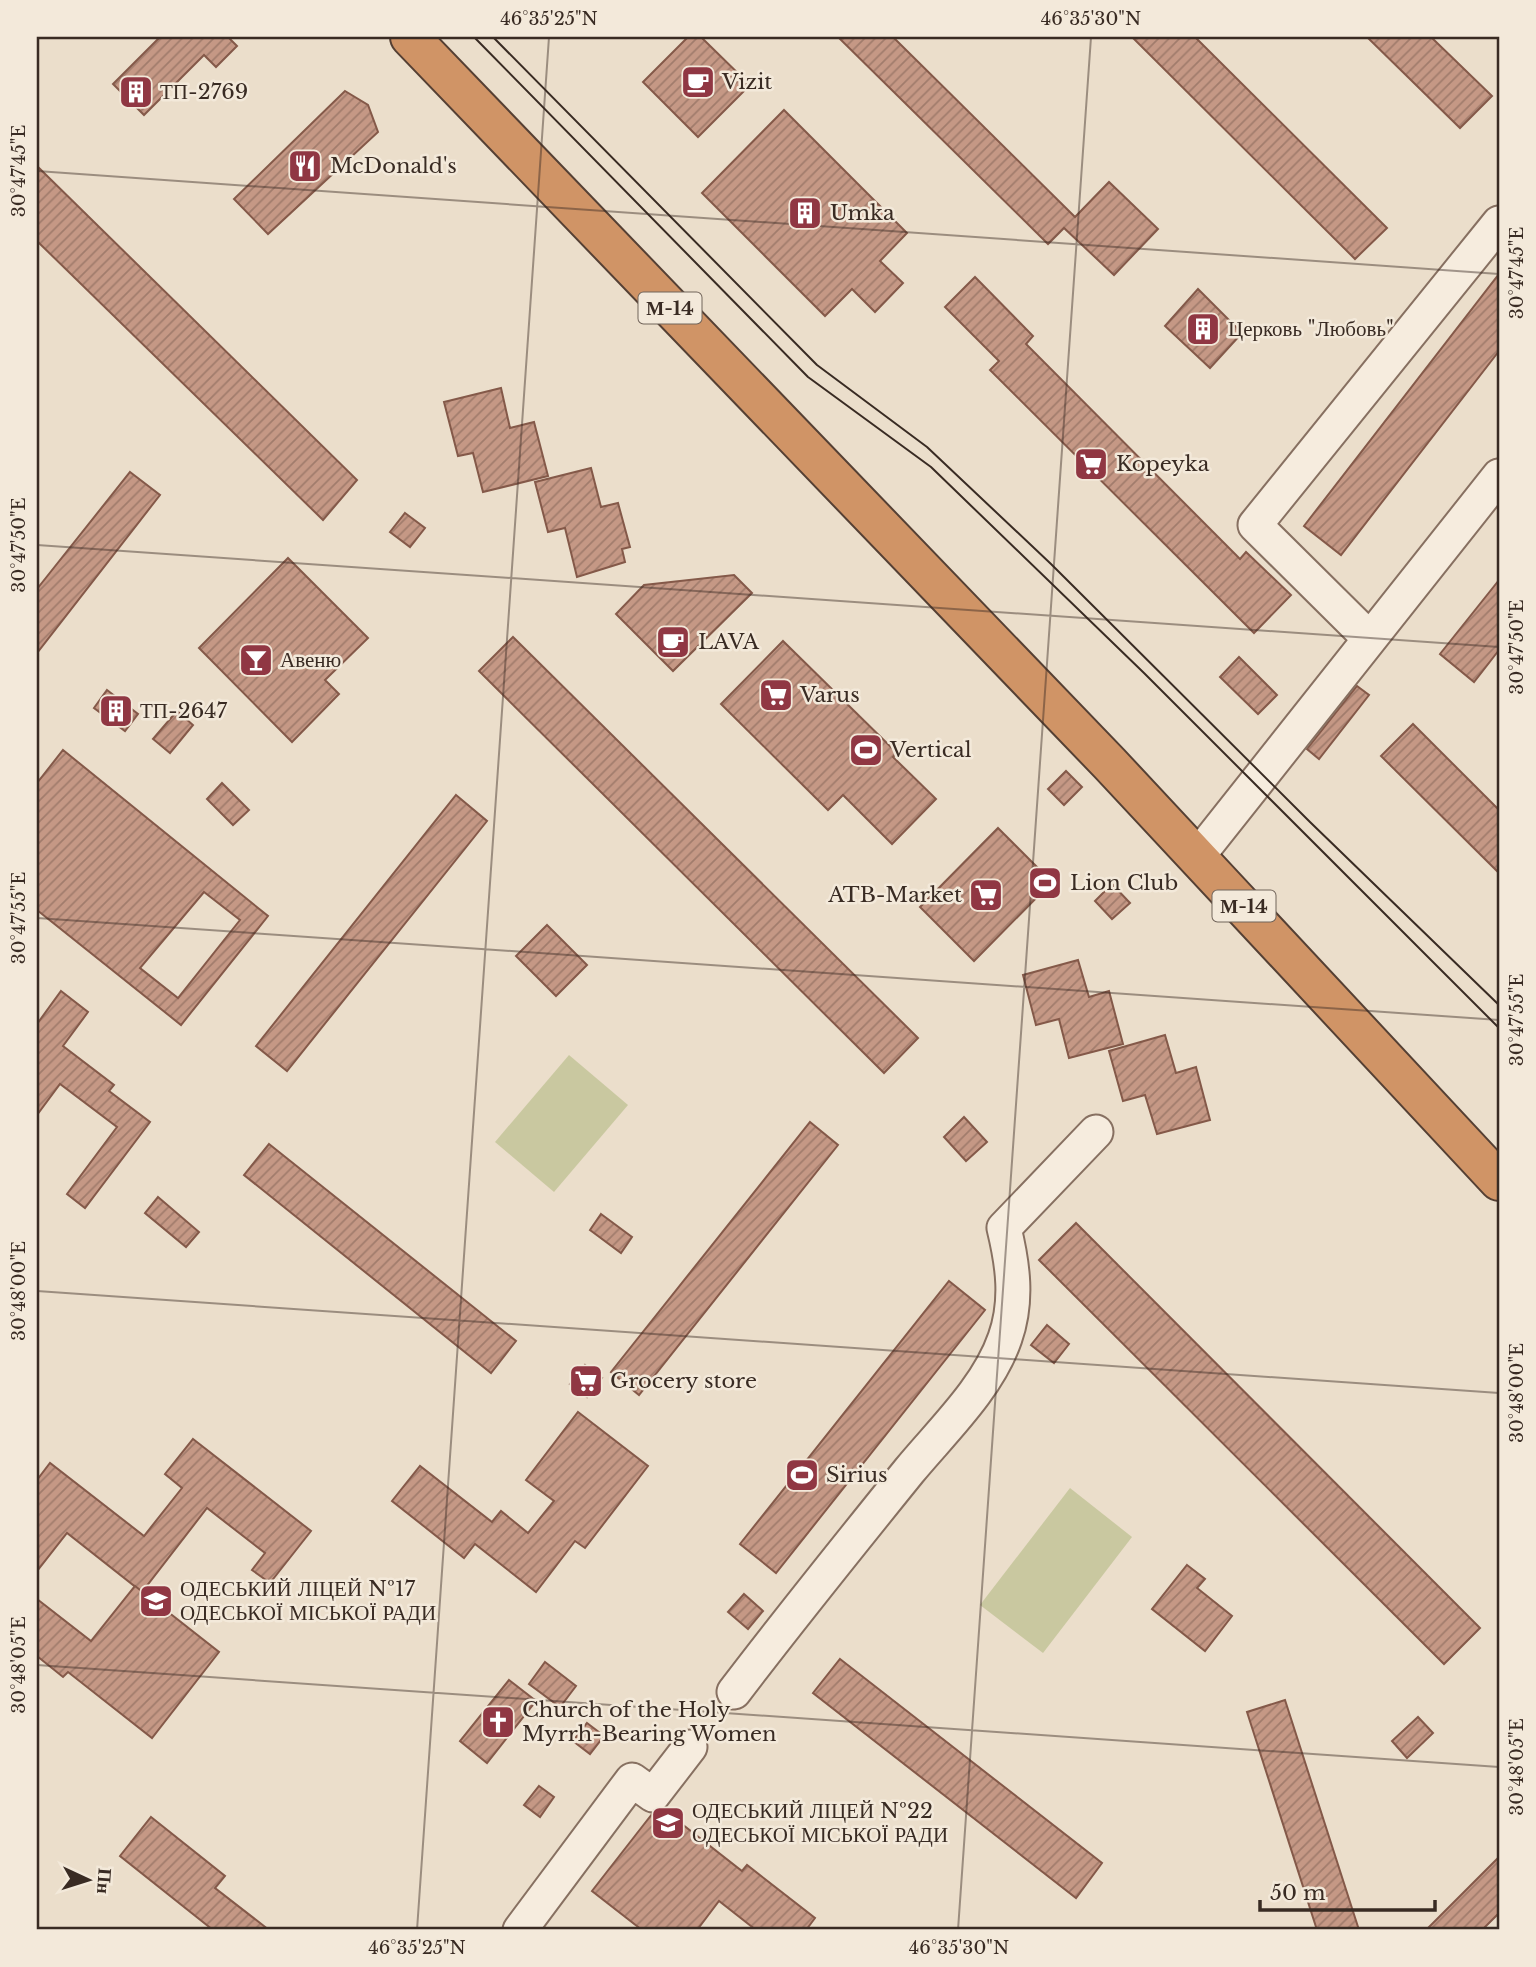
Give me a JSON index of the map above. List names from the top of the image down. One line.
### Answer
{"streets":{"highway":["М-14"]},"places":{"cafe":["Vizit","LAVA"],"building":["ТП-2769","Umka","Церковь \"Любовь\"","ТП-2647"],"restaurant":["McDonald's"],"supermarket":["Kopeyka","Varus","ATB-Market","Grocery store"],"bar":["Авеню"],"sports":["Vertical","Lion Club","Sirius"],"school or university":["ОДЕСЬКИЙ ЛІЦЕЙ №17 ОДЕСЬКОЇ МІСЬКОЇ РАДИ","ОДЕСЬКИЙ ЛІЦЕЙ №22 ОДЕСЬКОЇ МІСЬКОЇ РАДИ"],"church":["Church of the Holy Myrrh-Bearing Women"]},"scale_bar":"50 m","north":"right","coordinates":["46°35'25\"N","46°35'30\"N","30°47'45\"E","30°47'50\"E","30°47'55\"E","30°48'00\"E","30°48'05\"E"]}
